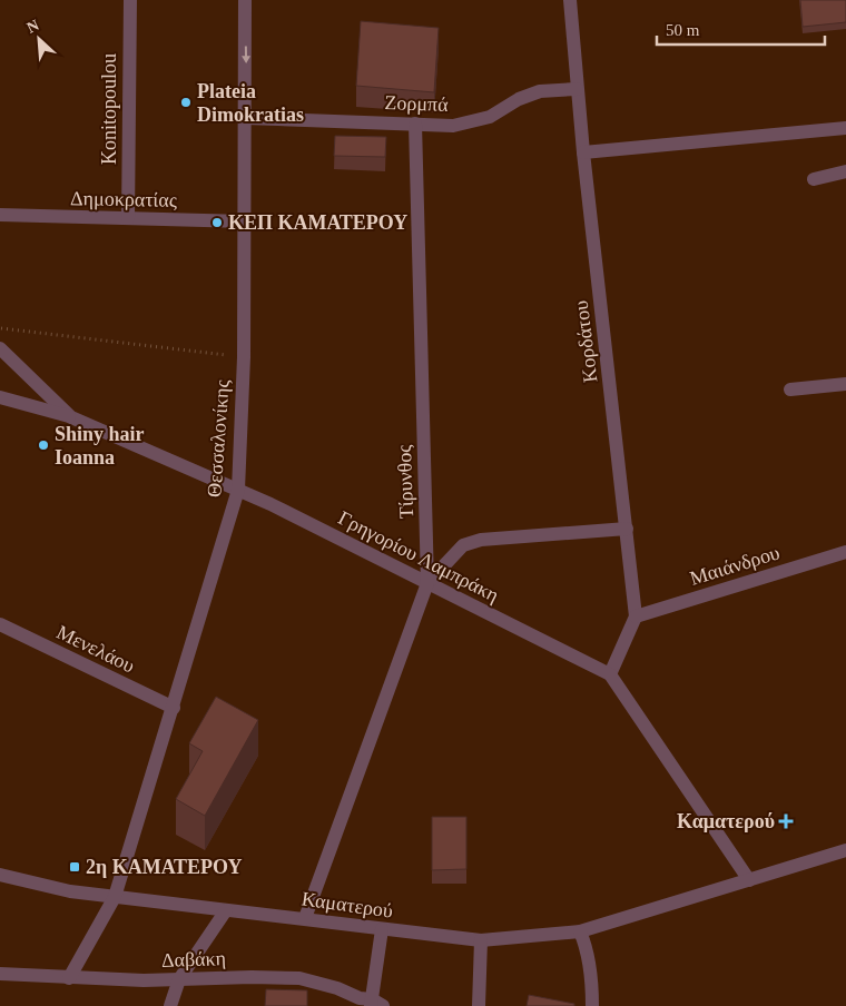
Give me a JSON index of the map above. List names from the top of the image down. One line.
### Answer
{"streets":{"street":["Ζορμπά","Konitopoulou","Δημοκρατίας","Κορδάτου","Θεσσαλονίκης","Τίρυνθος","Γρηγορίου Λαμπράκη","Μαιάνδρου","Μενελάου","Καματερού","Δαβάκη"]},"crossings":[["Ζορμπά","Κορδάτου"],["Ζορμπά","Θεσσαλονίκης"],["Ζορμπά","Τίρυνθος"],["Konitopoulou","Δημοκρατίας"],["Δημοκρατίας","Θεσσαλονίκης"],["Κορδάτου","Γρηγορίου Λαμπράκη"],["Κορδάτου","Μαιάνδρου"],["Θεσσαλονίκης","Γρηγορίου Λαμπράκη"],["Θεσσαλονίκης","Μενελάου"],["Θεσσαλονίκης","Καματερού"],["Θεσσαλονίκης","Δαβάκη"],["Τίρυνθος","Γρηγορίου Λαμπράκη"],["Τίρυνθος","Καματερού"],["Γρηγορίου Λαμπράκη","Καματερού"]],"places":{"other":["Plateia Dimokratias","ΚΕΠ ΚΑΜΑΤΕΡΟΥ","Shiny hair Ioanna"],"health":["Καματερού"],"transit":["2η ΚΑΜΑΤΕΡΟΥ"]},"scale_bar":"50 m","north":"top left"}
